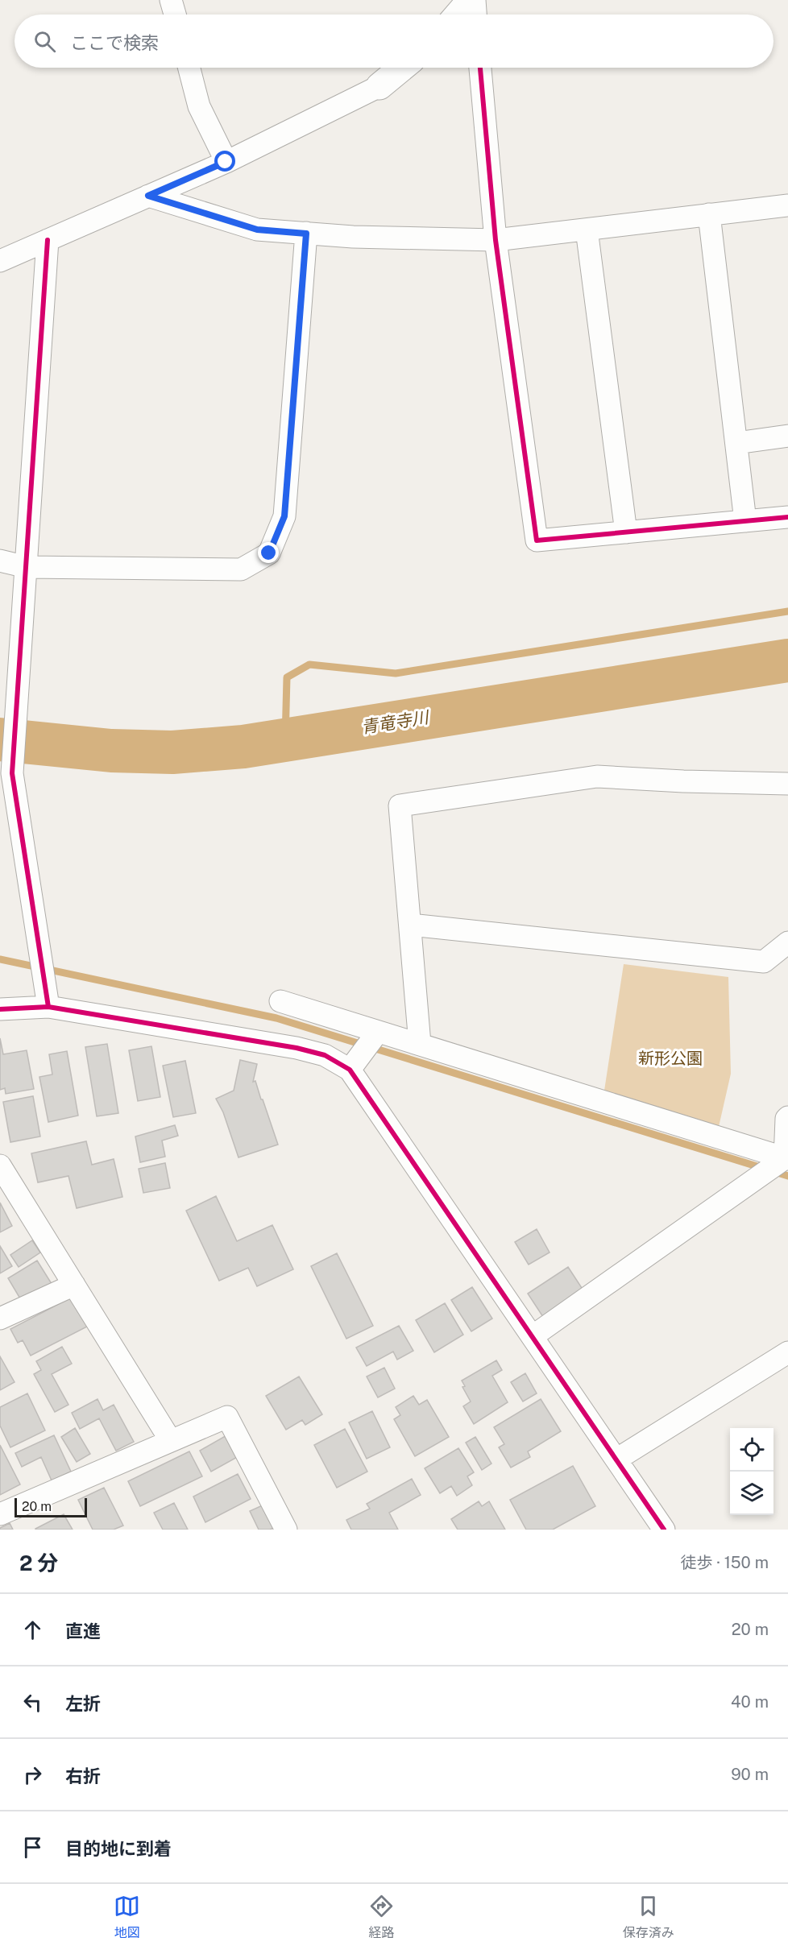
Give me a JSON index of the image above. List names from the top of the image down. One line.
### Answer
{"water":["青竜寺川"],"parks":["新形公園"],"scale_bar":"20 m","page":{"search":"ここで検索","scale":"20 m","heading":["2 分","徒歩 · 150 m"],"list":[["直進","20 m"],["左折","40 m"],["右折","90 m"],"目的地に到着"],"nav":["地図","経路","保存済み"]}}
